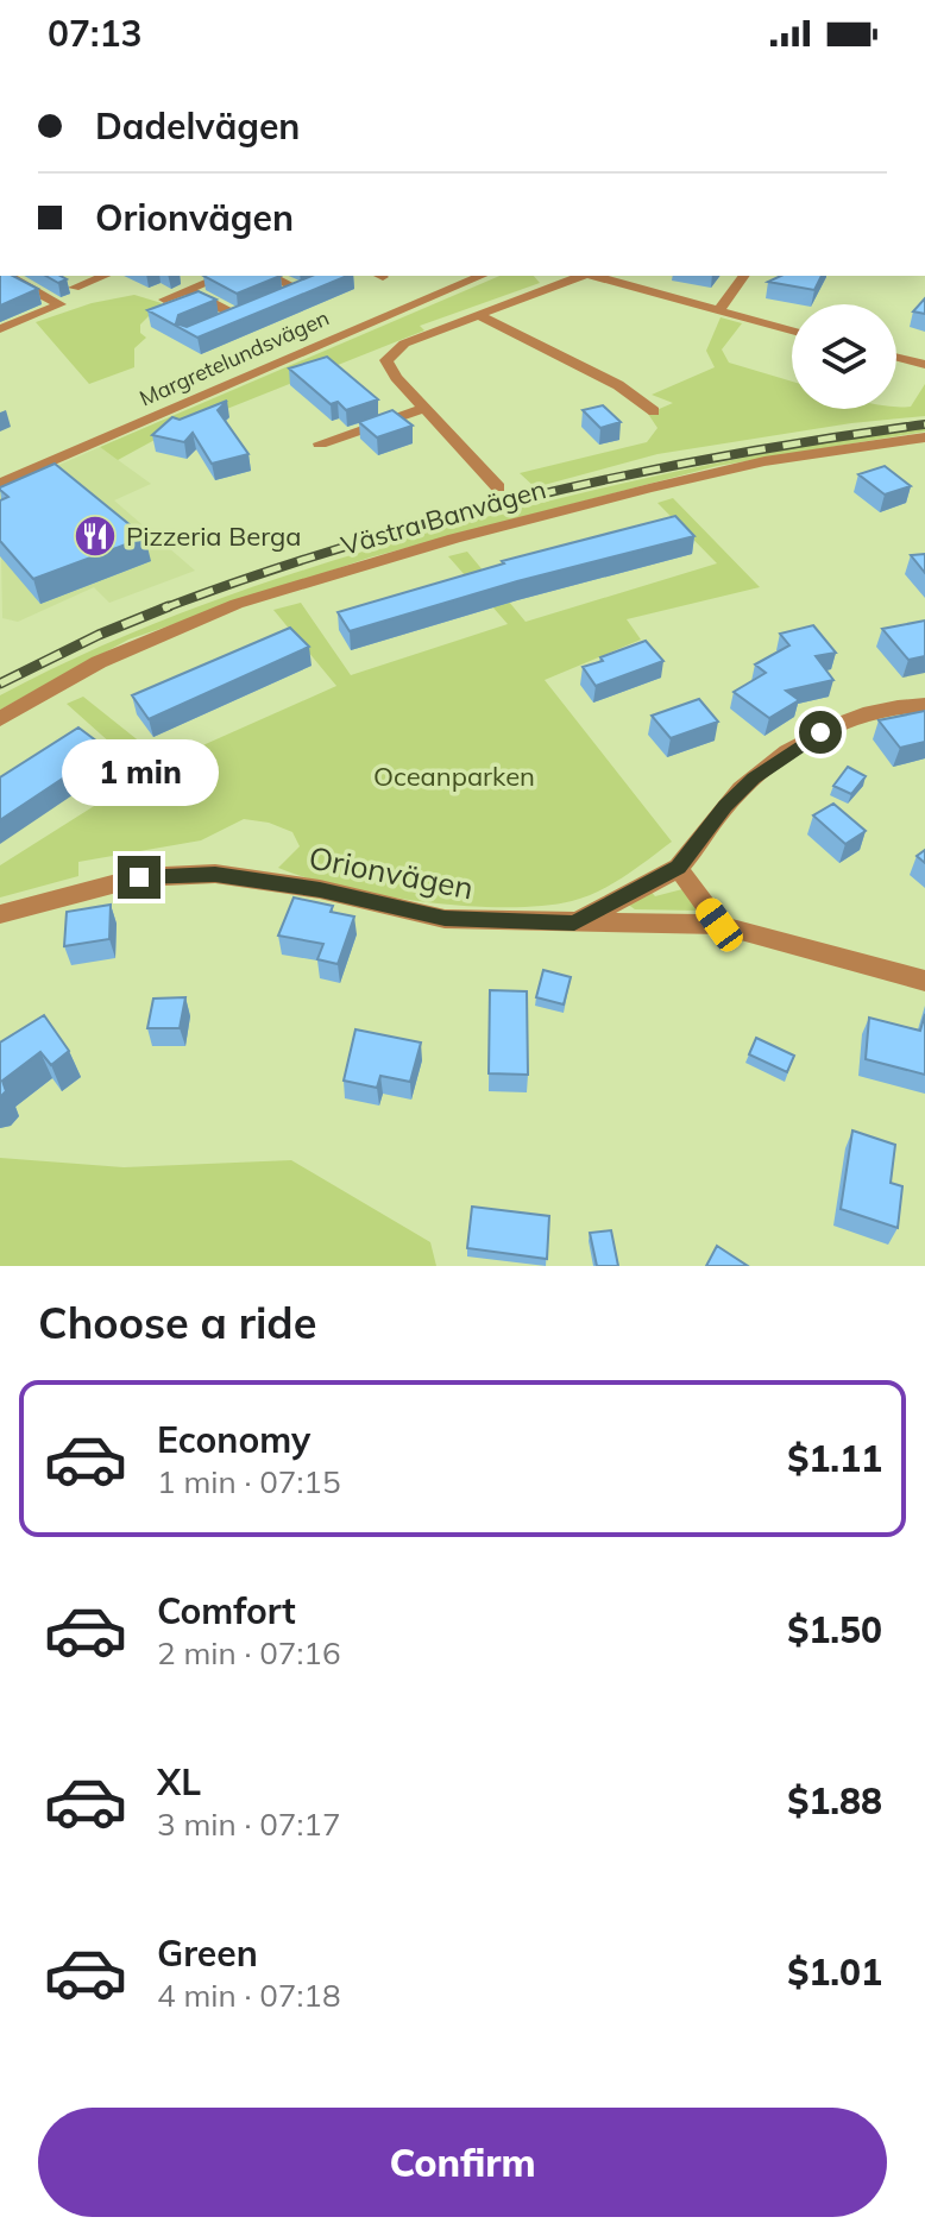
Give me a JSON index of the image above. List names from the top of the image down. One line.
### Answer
{"streets":{"street":["Margretelundsvägen","Västra Banvägen","Orionvägen"]},"parks":["Oceanparken"],"places":{"restaurant":["Pizzeria Berga"]},"page":{"status":"07:13","banner":["Dadelvägen","Orionvägen"],"bubble":"1 min","heading":"Choose a ride","list":[{"name":"Economy","note":"1 min · 07:15","value":"$1.11"},{"name":"Comfort","note":"2 min · 07:16","value":"$1.50"},{"name":"XL","note":"3 min · 07:17","value":"$1.88"},{"name":"Green","note":"4 min · 07:18","value":"$1.01"}],"buttons":"Confirm"}}
